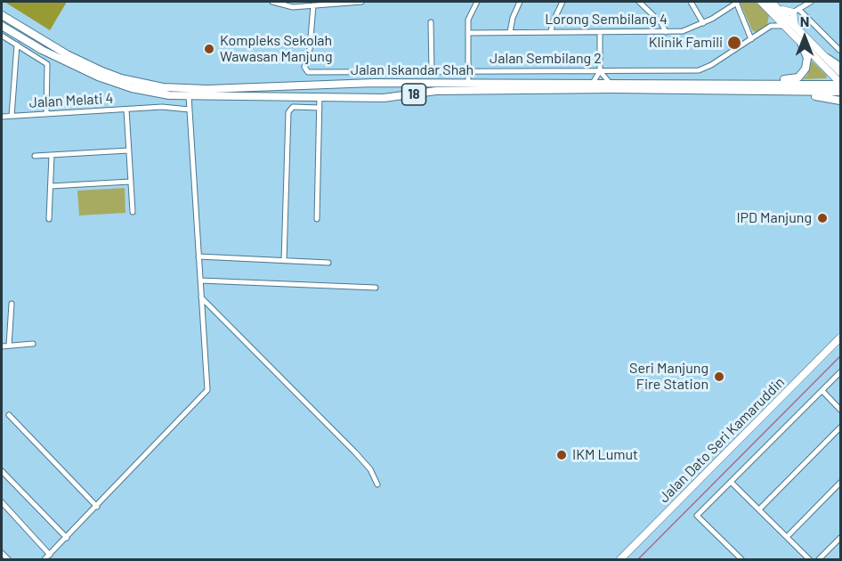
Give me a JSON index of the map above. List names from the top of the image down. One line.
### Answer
{"streets":{"main road":["Jalan Iskandar Shah","18"],"street":["Lorong Sembilang 4","Jalan Sembilang 2","Jalan Melati 4","Jalan Dato Seri Kamaruddin"]},"places":["Klinik Famili","Kompleks Sekolah Wawasan Manjung","IPD Manjung","Seri Manjung Fire Station","IKM Lumut"],"north":"top"}
